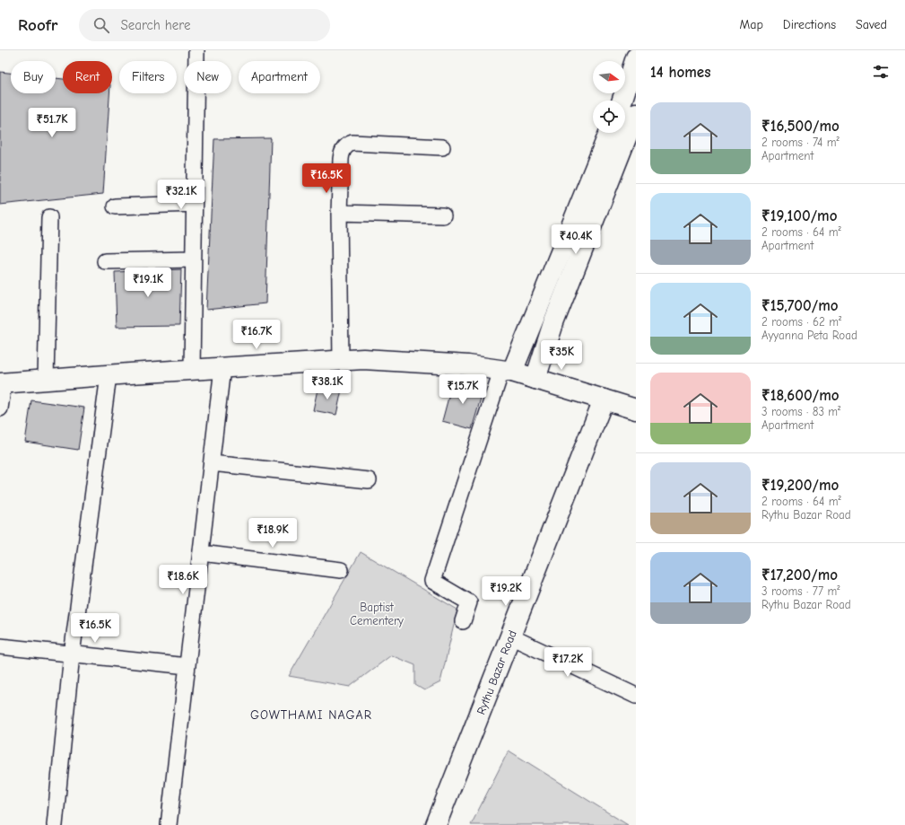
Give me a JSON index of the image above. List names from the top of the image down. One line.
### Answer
{"streets":{"street":["Rythu Bazar Road"]},"districts":["GOWTHAMI NAGAR"],"parks":["Baptist Cementery"],"north":"right","page":{"header":"Roofr","search":"Search here","nav":["Map","Directions","Saved"],"heading":"14 homes","chip":["Buy","Rent","Filters","New","Apartment"],"list":[{"name":"₹16,500/mo","note":"2 rooms · 74 m² · Apartment"},{"name":"₹19,100/mo","note":"2 rooms · 64 m² · Apartment"},{"name":"₹15,700/mo","note":"2 rooms · 62 m² · Ayyanna Peta Road"},{"name":"₹18,600/mo","note":"3 rooms · 83 m² · Apartment"},{"name":"₹19,200/mo","note":"2 rooms · 64 m² · Rythu Bazar Road"},{"name":"₹17,200/mo","note":"3 rooms · 77 m² · Rythu Bazar Road"}],"price":["₹51.7K","₹16.5K","₹32.1K","₹40.4K","₹19.1K","₹16.7K","₹35K","₹38.1K","₹15.7K","₹18.9K","₹18.6K","₹19.2K","₹16.5K","₹17.2K"]}}
